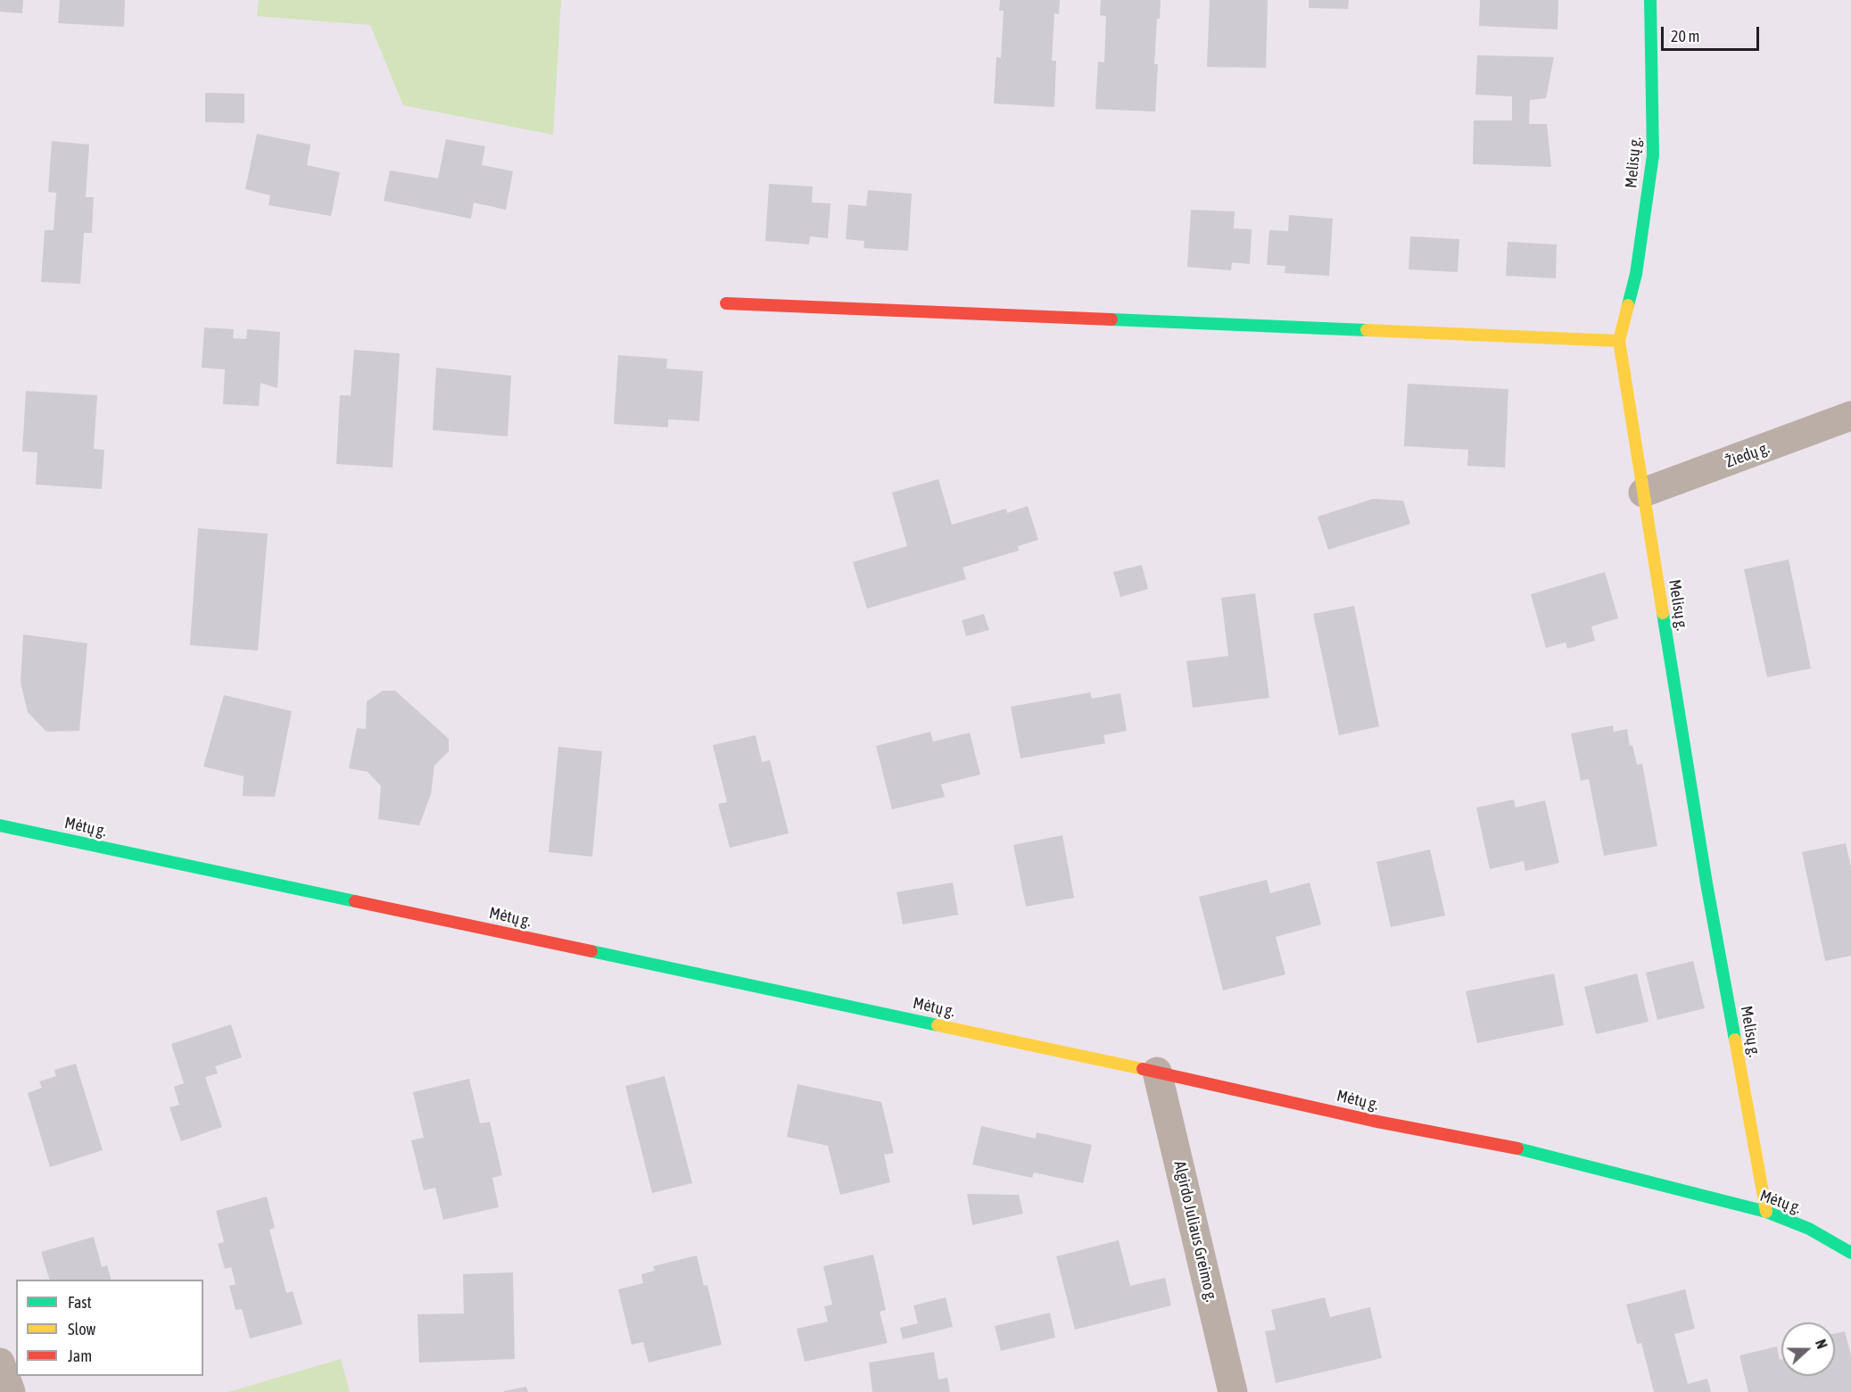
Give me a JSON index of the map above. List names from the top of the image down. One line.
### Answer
{"streets":{"street":["Melisų g.","Žiedų g.","Mėtų g.","Algirdo Juliaus Greimo g."]},"crossings":[["Melisų g.","Žiedų g."],["Melisų g.","Mėtų g."],["Mėtų g.","Algirdo Juliaus Greimo g."]],"legend":["Fast","Slow","Jam"],"scale_bar":"20 m","north":"right"}
